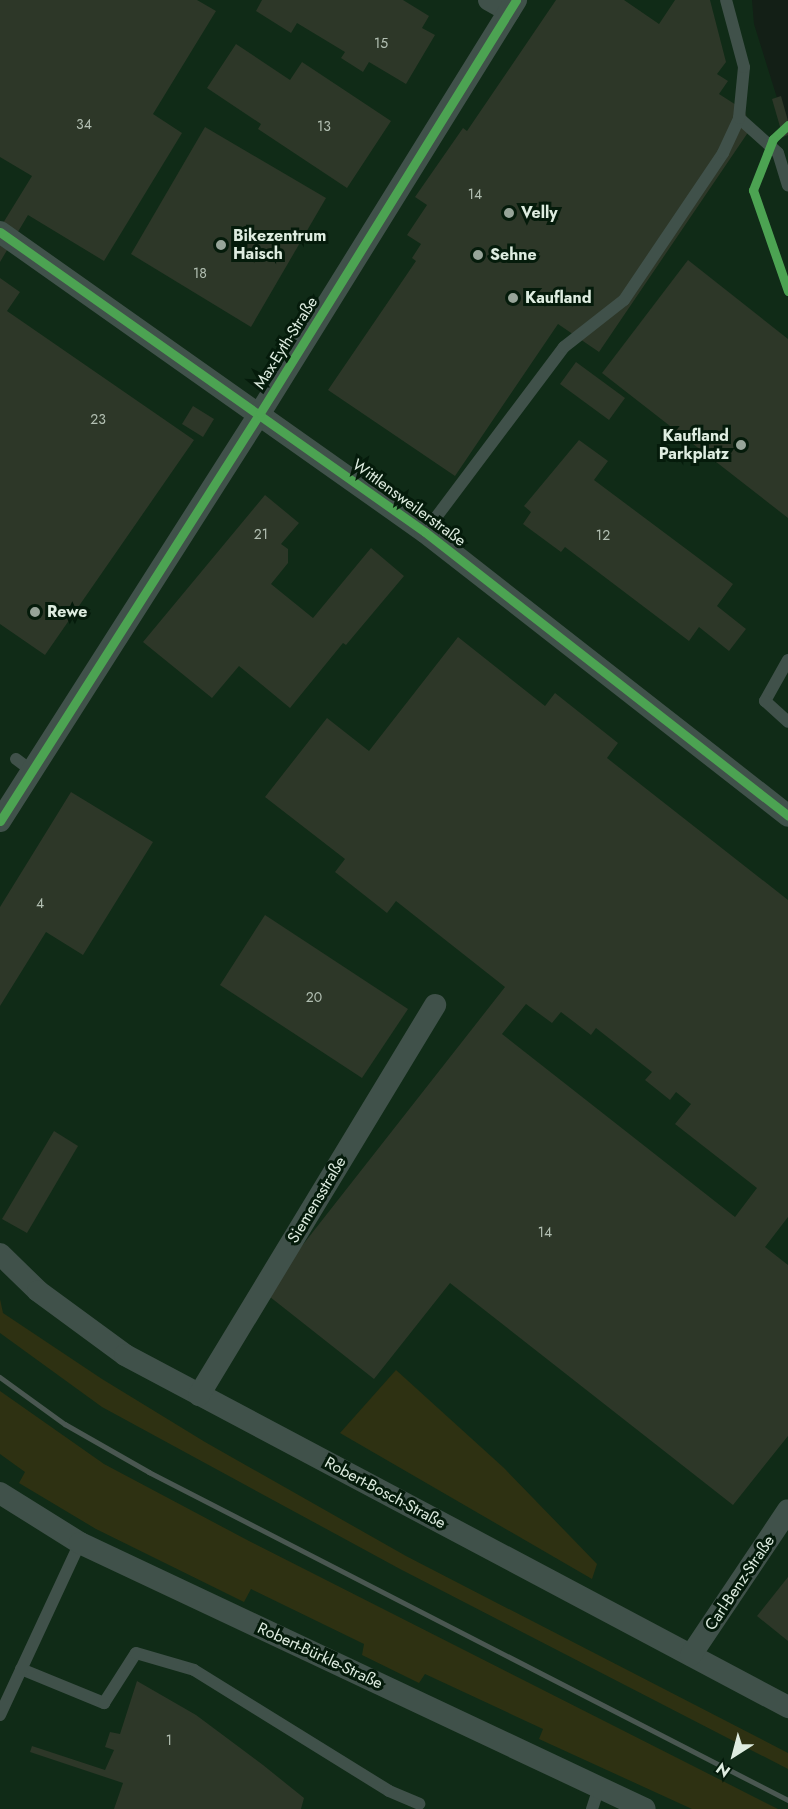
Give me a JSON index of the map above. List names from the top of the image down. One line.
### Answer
{"streets":{"street":["Max-Eyth-Straße","Wittlensweilerstraße","Siemensstraße","Robert-Bosch-Straße","Carl-Benz-Straße","Robert-Bürkle-Straße"]},"crossings":[["Max-Eyth-Straße","Wittlensweilerstraße"],["Siemensstraße","Robert-Bosch-Straße"],["Robert-Bosch-Straße","Carl-Benz-Straße"]],"places":["Velly","Bikezentrum Haisch","Sehne","Kaufland","Kaufland Parkplatz","Rewe"],"house_numbers":["15","34","13","14","18","23","21","12","4","20","14","1"],"north":"bottom left"}
